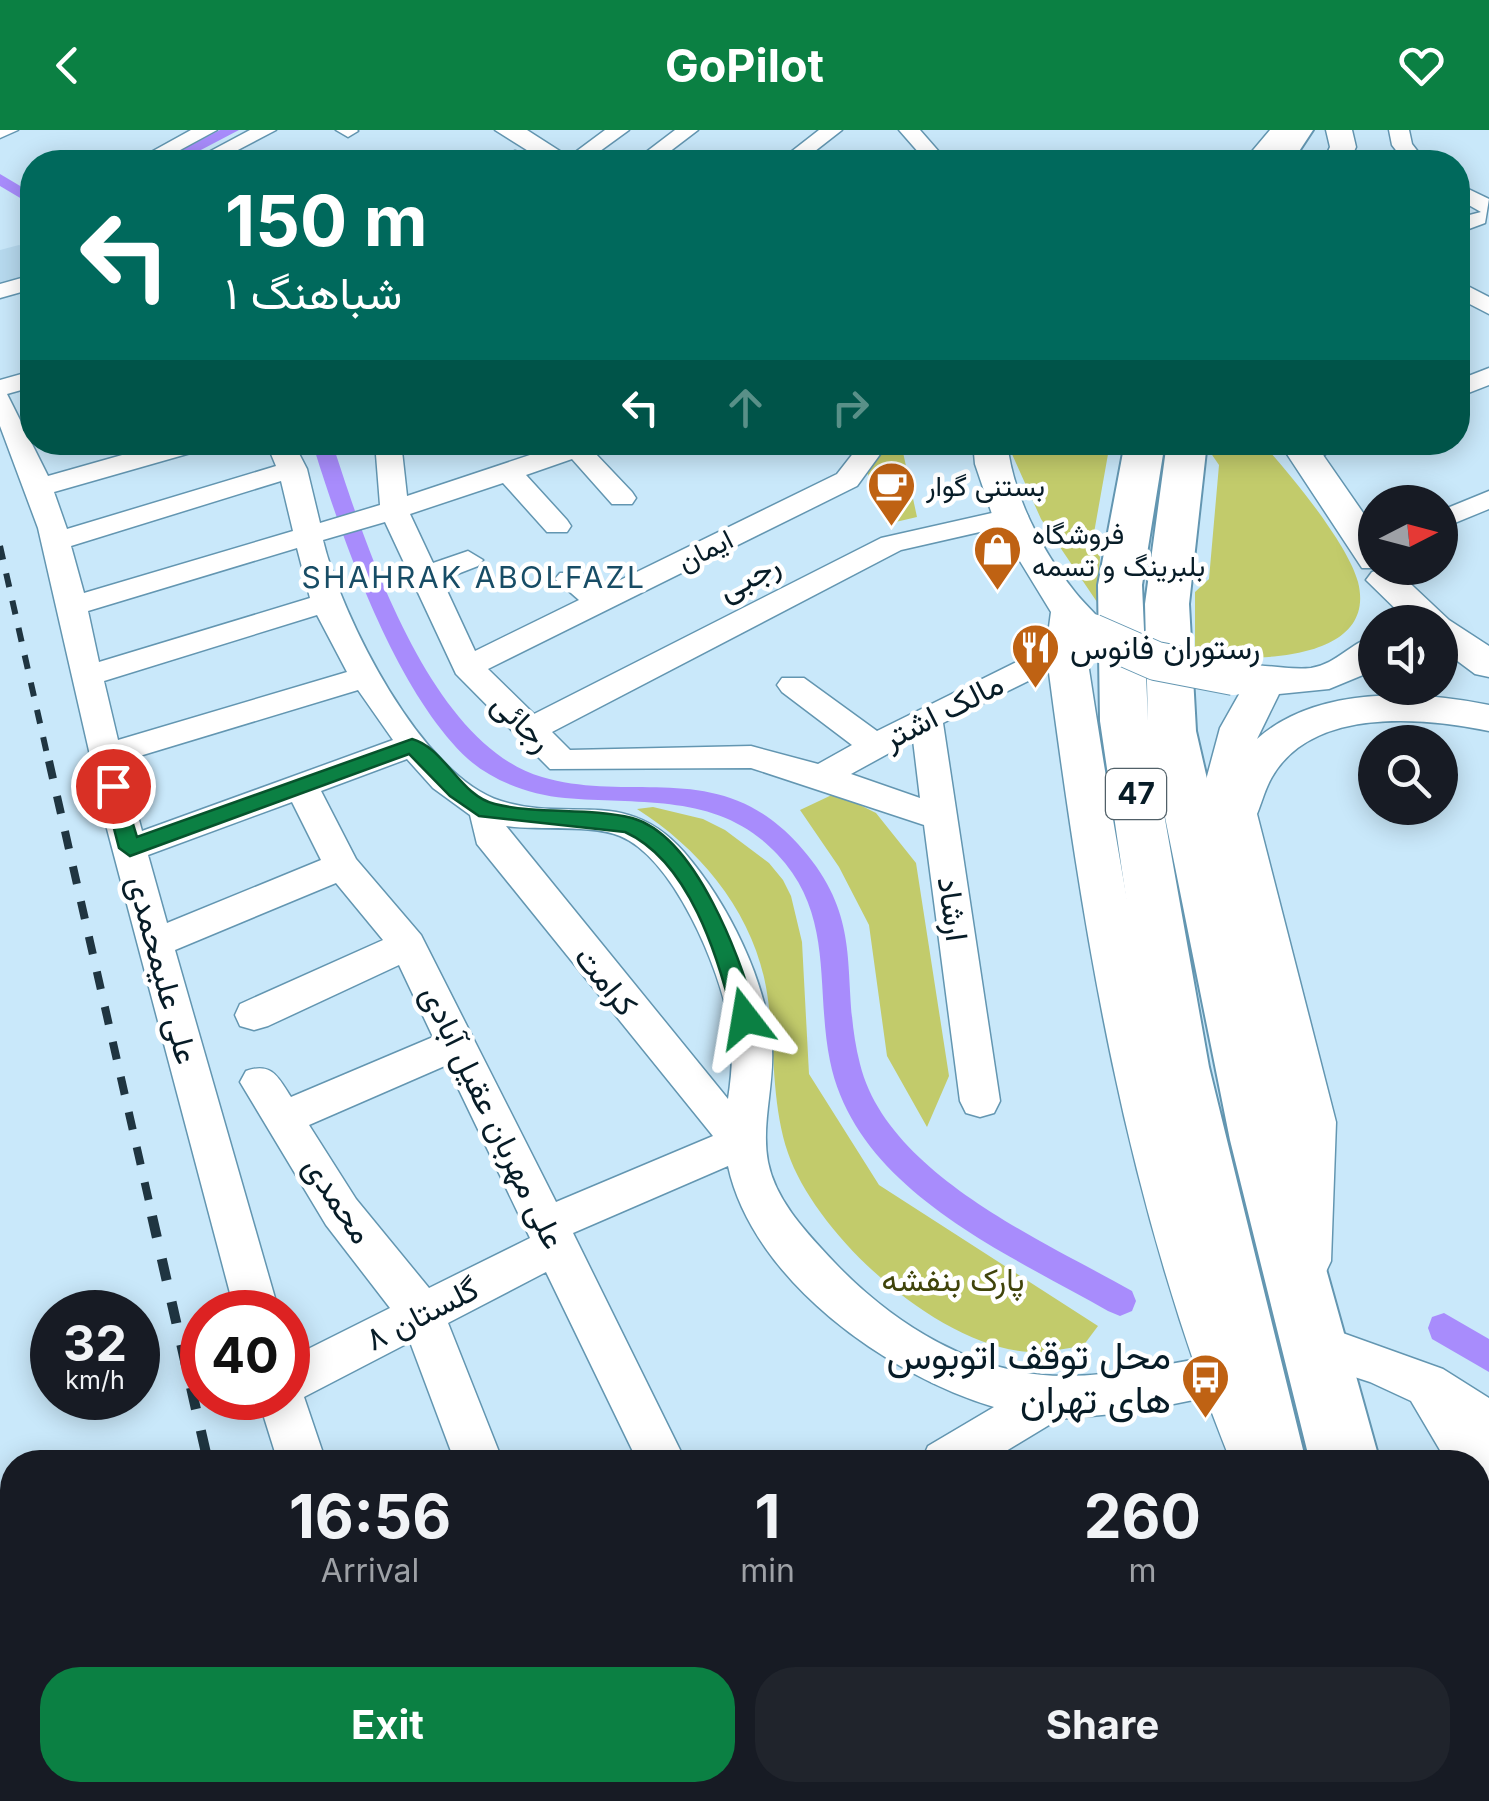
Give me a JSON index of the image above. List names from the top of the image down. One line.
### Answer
{"streets":{"highway":["47"],"street":["ایمان","رجبی","مالک اشتر","رجائی","ارشاد","علی علیمحمدی","کرامت","علی مهربان عقیل آبادی","محمدی","گلستان ۸"]},"crossings":[["ایمان","رجائی"],["رجبی","رجائی"],["مالک اشتر","رجائی"],["مالک اشتر","ارشاد"],["رجائی","ارشاد"],["کرامت","گلستان ۸"],["علی مهربان عقیل آبادی","گلستان ۸"],["محمدی","گلستان ۸"]],"districts":["SHAHRAK ABOLFAZL"],"parks":["پارک بنفشه"],"places":{"cafe":["بستنی گوار"],"shop":["فروشگاه بلبرینگ و تسمه"],"restaurant":["رستوران فانوس"],"bus stop":["محل توقف اتوبوس های تهران"]},"north":"right","page":{"header":"GoPilot","turn":["150 m","شباهنگ ۱"],"speed":"32 km/h","limit":"40","eta":["16:56","Arrival","1","min","260","m"],"buttons":["Exit","Share"]}}
